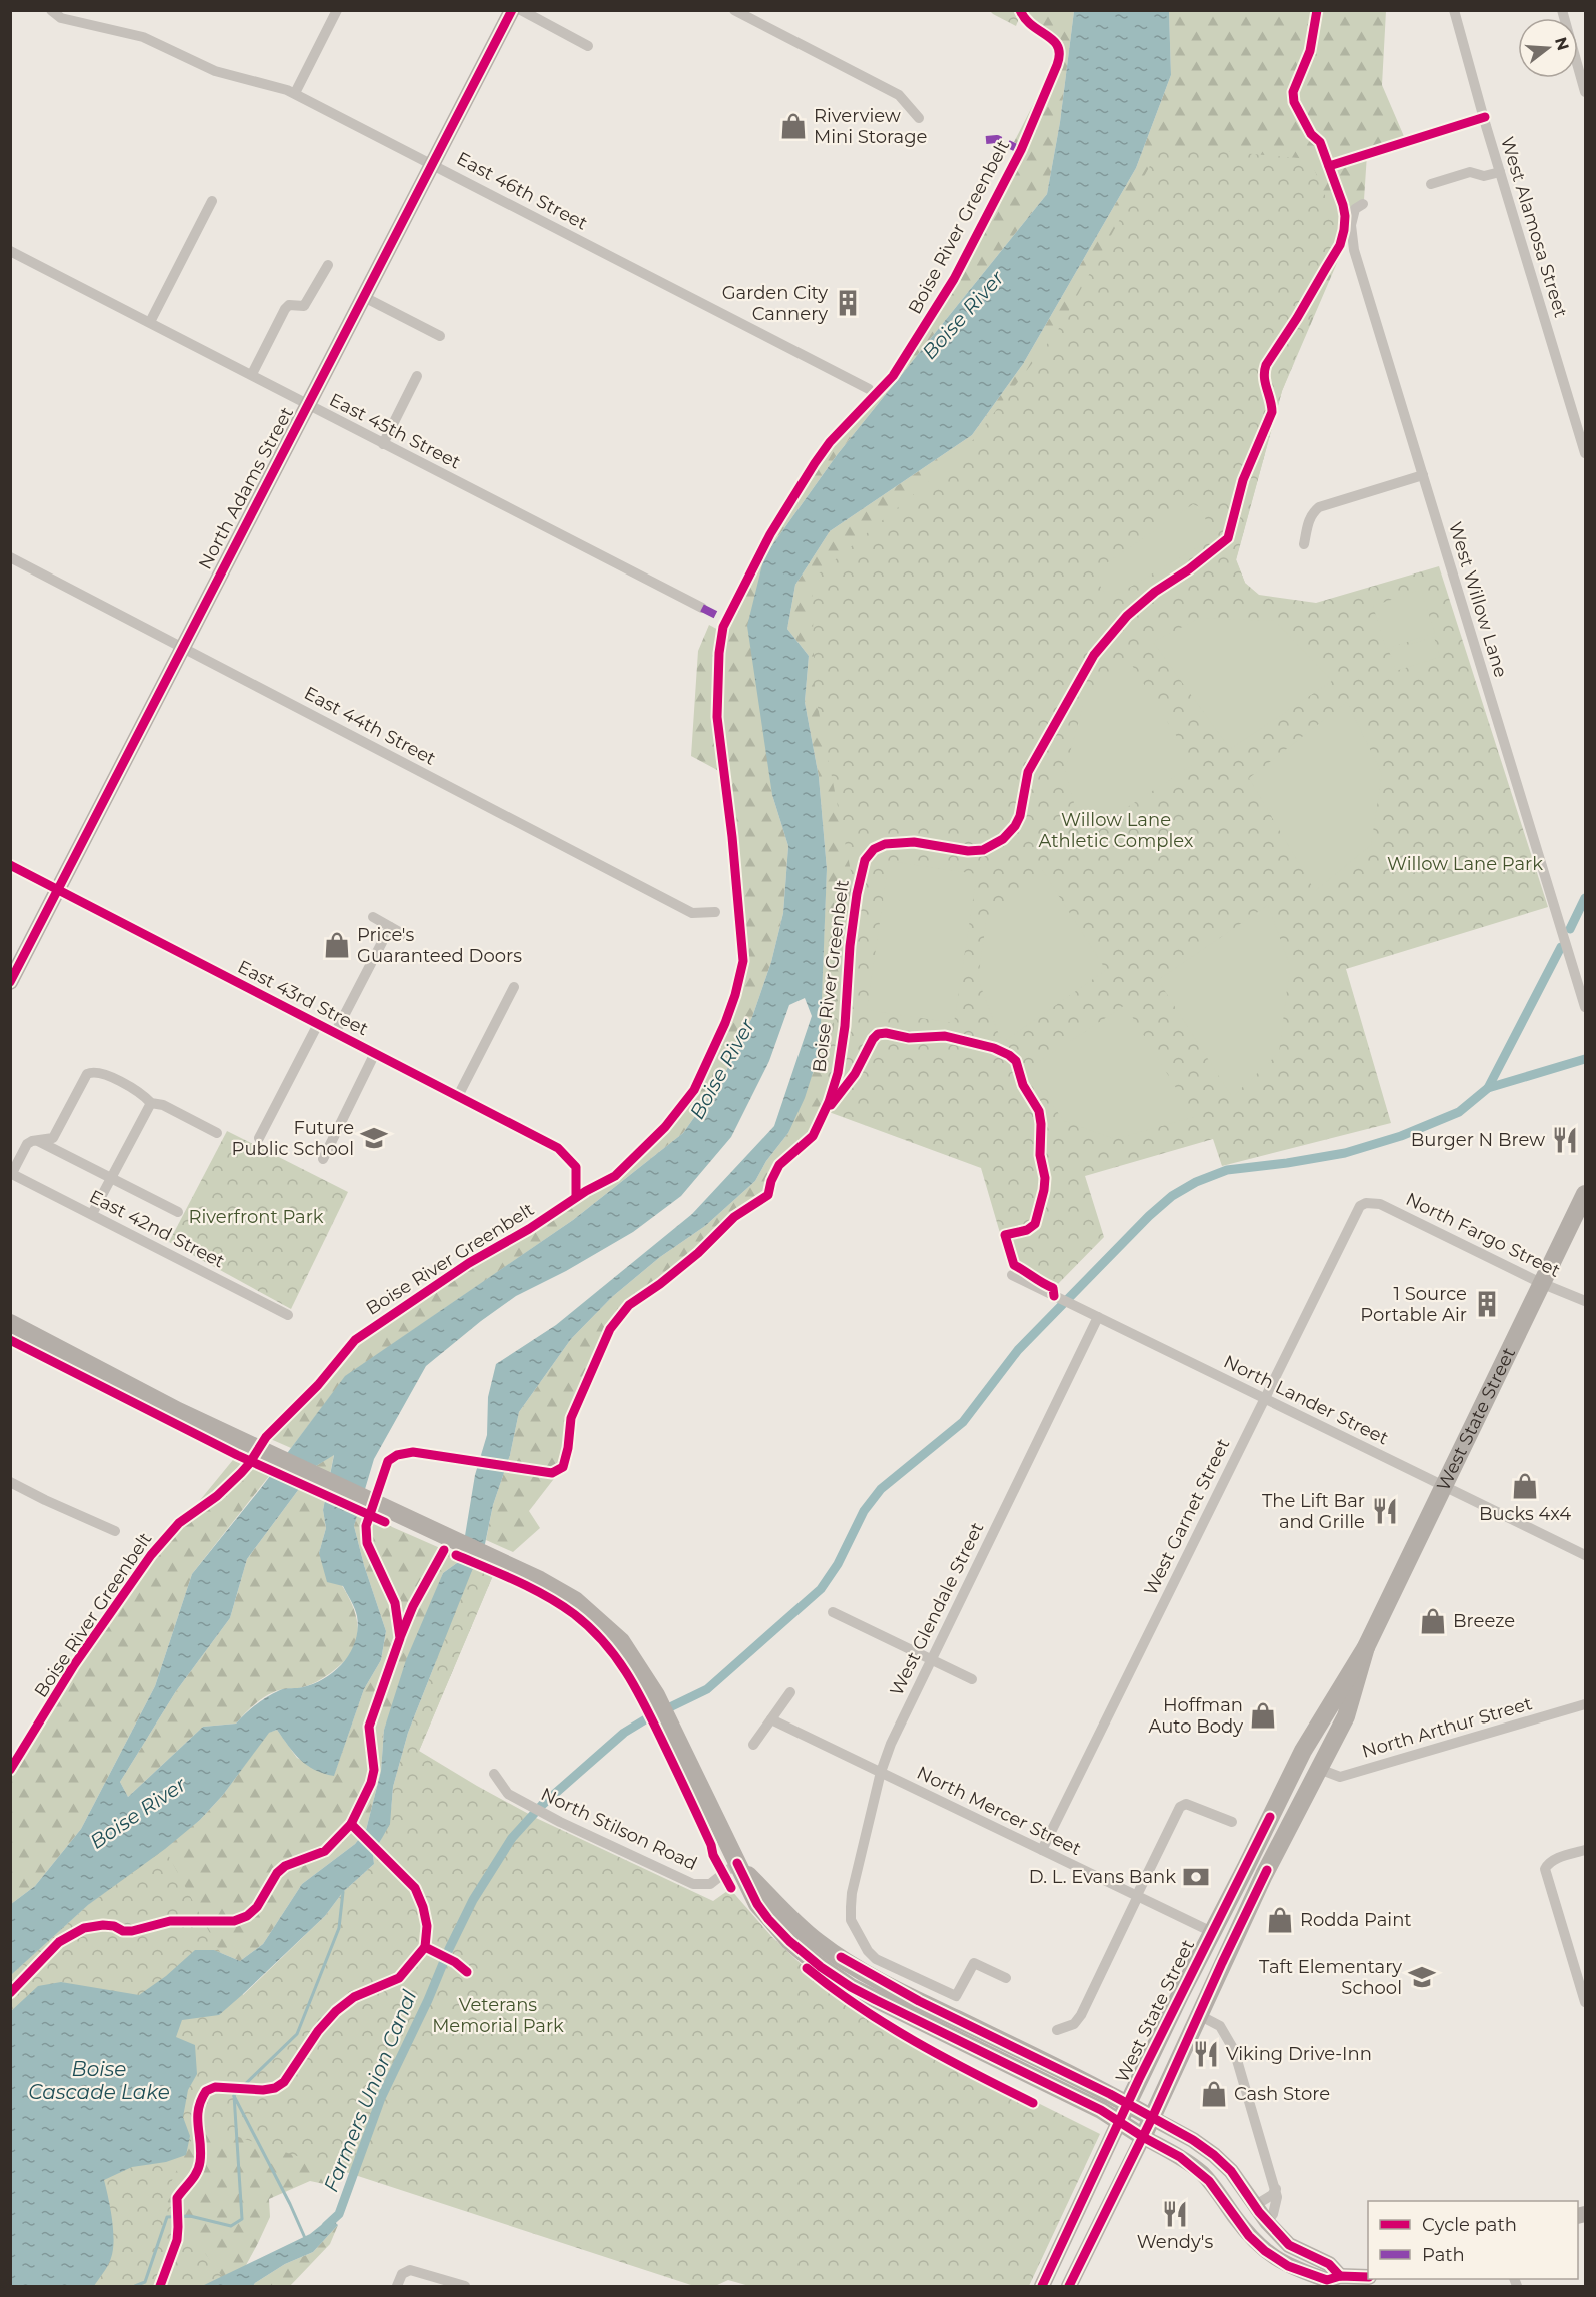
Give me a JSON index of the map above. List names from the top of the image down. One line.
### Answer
{"streets":{"main road":["West State Street"],"street":["East 46th Street","West Alamosa Street","East 45th Street","North Adams Street","West Willow Lane","East 44th Street","East 43rd Street","East 42nd Street","North Fargo Street","North Lander Street","West Garnet Street","West Glendale Street","North Arthur Street","North Mercer Street","North Stilson Road"],"cycle path":["Boise River Greenbelt"]},"crossings":[["East 46th Street","North Adams Street"],["East 45th Street","North Adams Street"],["North Adams Street","East 44th Street"],["North Adams Street","East 43rd Street"],["North Fargo Street","West State Street"],["North Fargo Street","West Garnet Street"],["North Lander Street","West State Street"],["North Lander Street","West Garnet Street"],["North Lander Street","West Glendale Street"],["West State Street","North Arthur Street"],["West State Street","North Mercer Street"],["West Garnet Street","North Mercer Street"],["West Glendale Street","North Mercer Street"]],"water":["Boise River","Boise Cascade Lake","Farmers Union Canal"],"parks":["Willow Lane Athletic Complex","Willow Lane Park","Riverfront Park","Veterans Memorial Park"],"places":{"shop":["Riverview Mini Storage","Price's Guaranteed Doors","Bucks 4x4","Breeze","Hoffman Auto Body","Rodda Paint","Cash Store"],"building":["Garden City Cannery","1 Source Portable Air"],"school or university":["Future Public School","Taft Elementary School"],"restaurant":["Burger N Brew","The Lift Bar and Grille","Viking Drive-Inn","Wendy's"],"bank":["D. L. Evans Bank"]},"legend":["Cycle path","Path"],"north":"right"}
